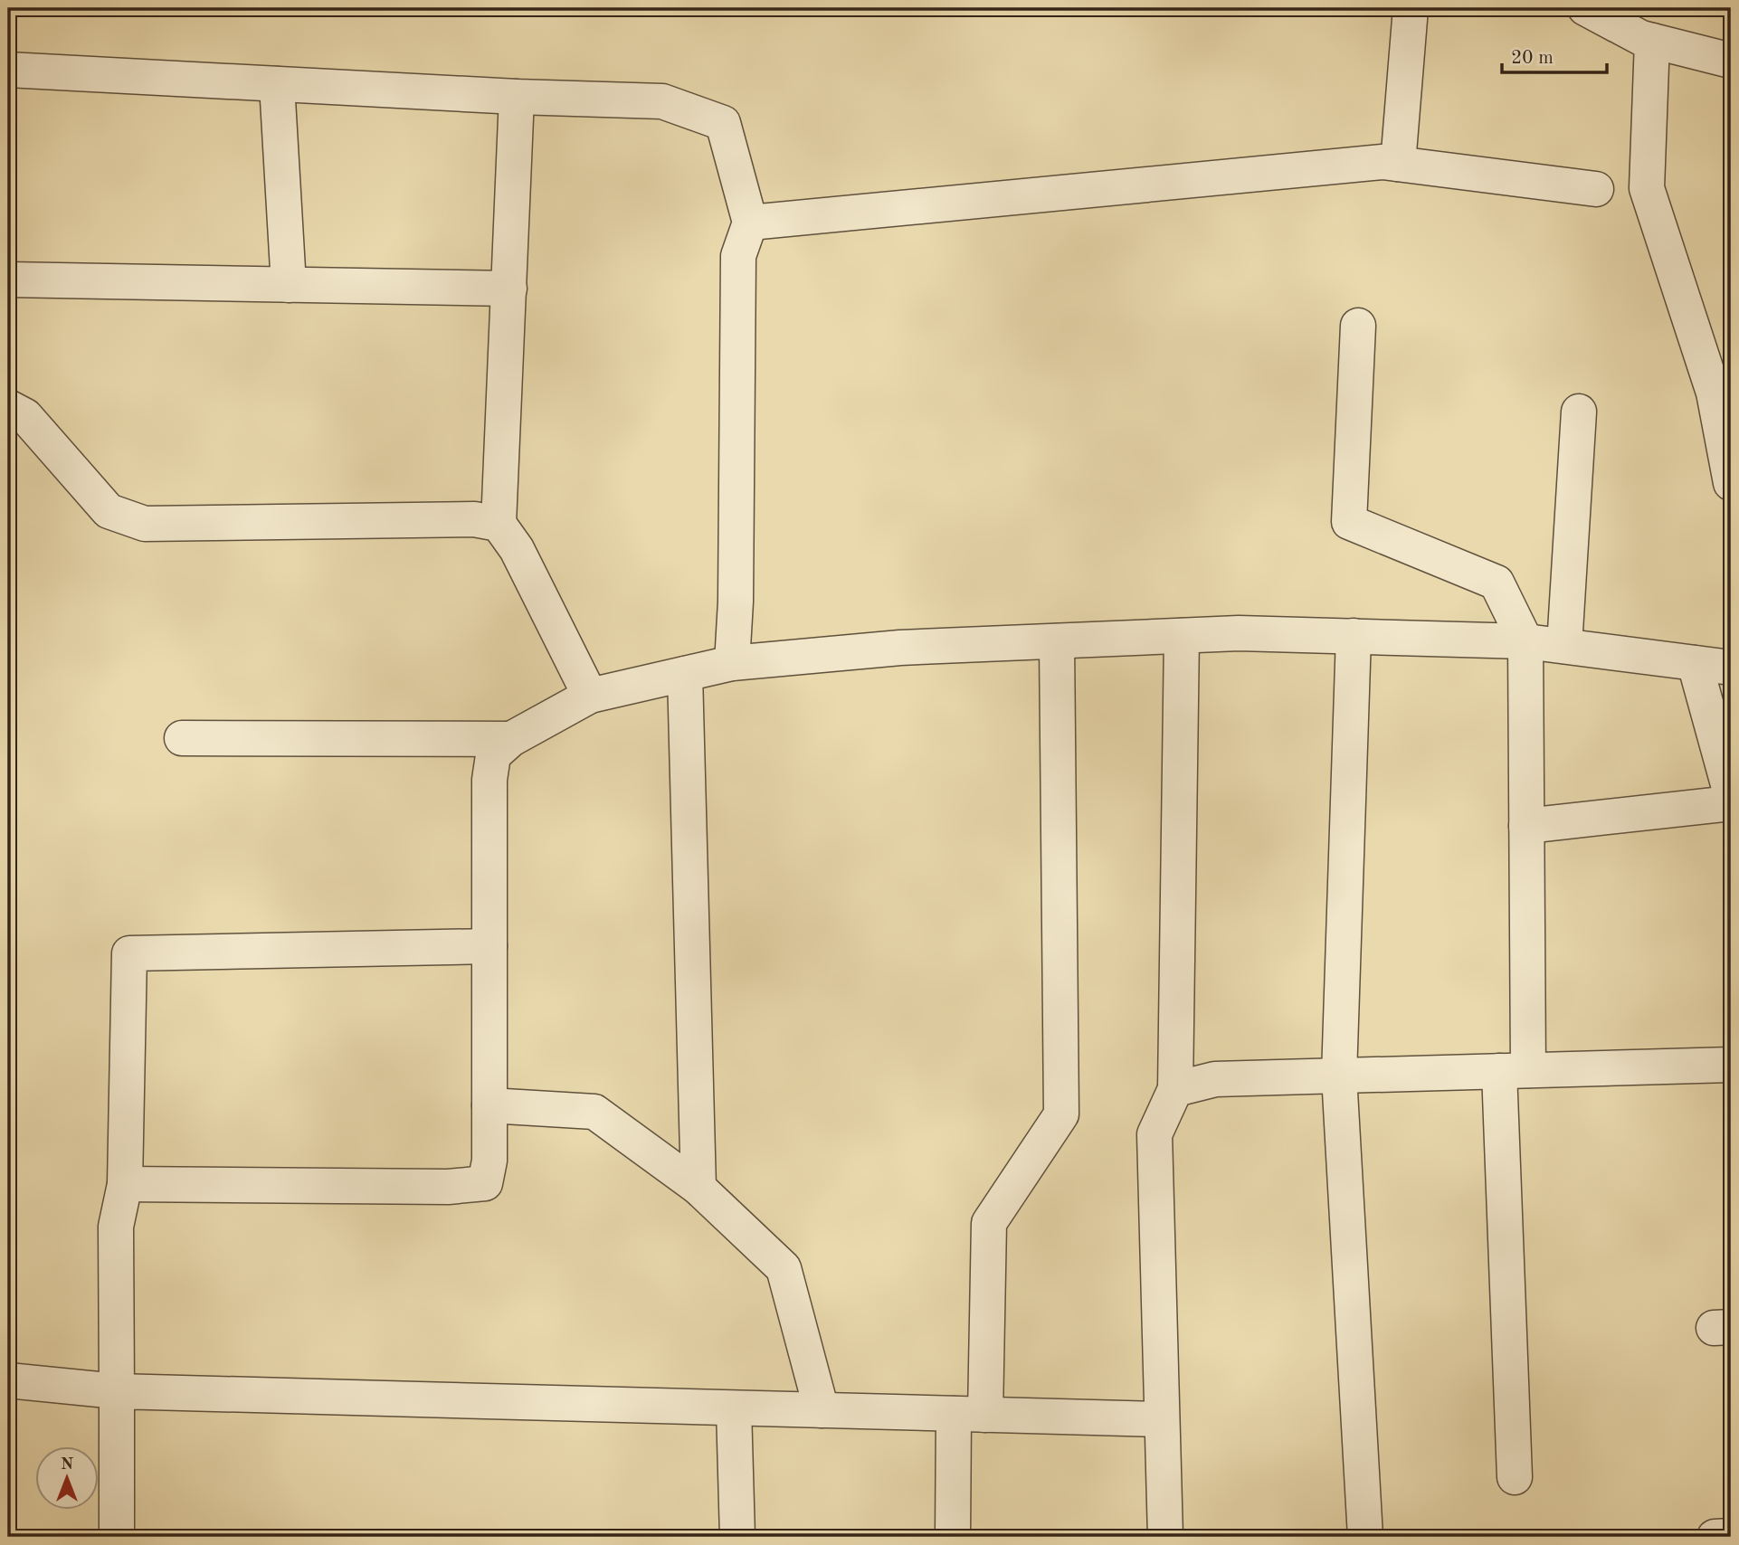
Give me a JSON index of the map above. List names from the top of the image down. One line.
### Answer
{"scale_bar":"20 m","north":"top"}
